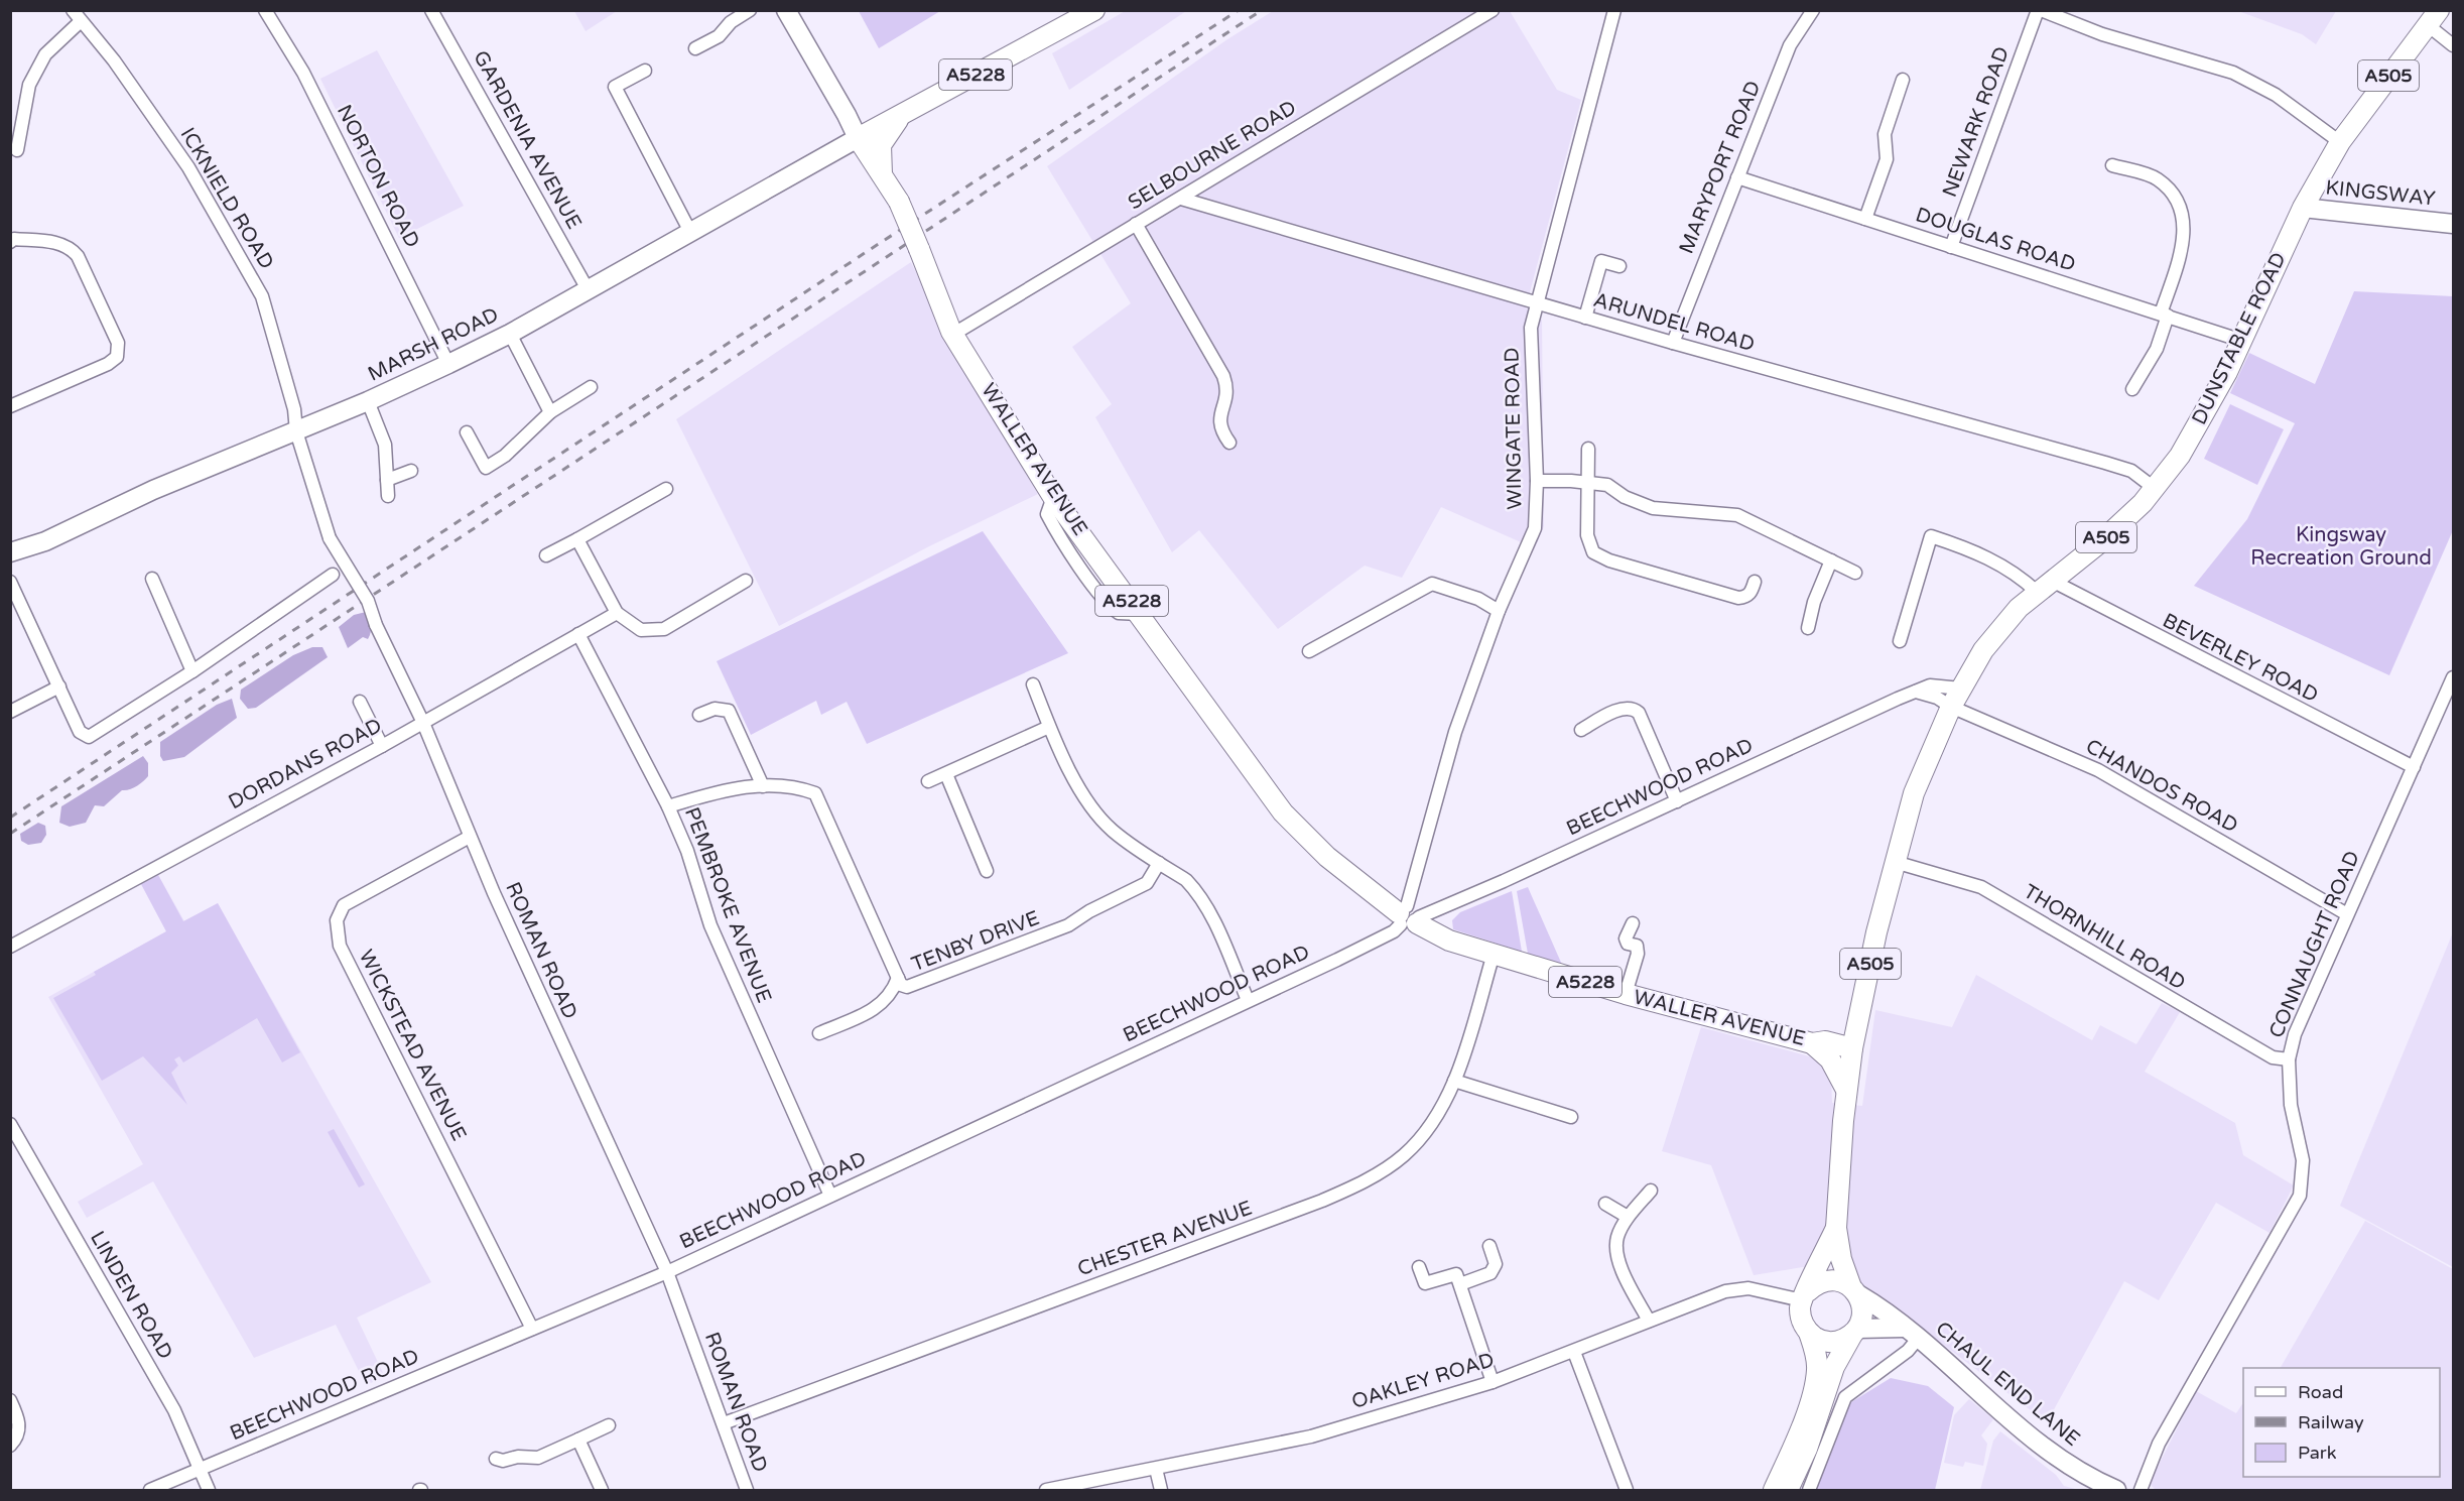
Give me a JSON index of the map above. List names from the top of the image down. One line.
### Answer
{"streets":{"main road":["A5228","A505","KINGSWAY","DUNSTABLE ROAD","MARSH ROAD","WALLER AVENUE","CHAUL END LANE"],"street":["NEWARK ROAD","GARDENIA AVENUE","SELBOURNE ROAD","MARYPORT ROAD","NORTON ROAD","ICKNIELD ROAD","DOUGLAS ROAD","ARUNDEL ROAD","WINGATE ROAD","BEVERLEY ROAD","DORDANS ROAD","CHANDOS ROAD","BEECHWOOD ROAD","PEMBROKE AVENUE","THORNHILL ROAD","TENBY DRIVE","CONNAUGHT ROAD","ROMAN ROAD","WICKSTEAD AVENUE","CHESTER AVENUE","LINDEN ROAD","OAKLEY ROAD"]},"crossings":[["A5228","MARSH ROAD"],["A5228","WALLER AVENUE"],["A505","DUNSTABLE ROAD"],["A505","WALLER AVENUE"],["A505","THORNHILL ROAD"],["A505","OAKLEY ROAD"],["A505","CHAUL END LANE"],["NEWARK ROAD","DOUGLAS ROAD"],["GARDENIA AVENUE","MARSH ROAD"],["SELBOURNE ROAD","ARUNDEL ROAD"],["SELBOURNE ROAD","WALLER AVENUE"],["MARYPORT ROAD","DOUGLAS ROAD"],["MARYPORT ROAD","ARUNDEL ROAD"],["NORTON ROAD","MARSH ROAD"],["KINGSWAY","DUNSTABLE ROAD"],["ICKNIELD ROAD","MARSH ROAD"],["ICKNIELD ROAD","ROMAN ROAD"],["DOUGLAS ROAD","DUNSTABLE ROAD"],["ARUNDEL ROAD","DUNSTABLE ROAD"],["ARUNDEL ROAD","WINGATE ROAD"],["DUNSTABLE ROAD","BEVERLEY ROAD"],["DUNSTABLE ROAD","CHANDOS ROAD"],["DUNSTABLE ROAD","BEECHWOOD ROAD"],["DUNSTABLE ROAD","THORNHILL ROAD"],["MARSH ROAD","WALLER AVENUE"],["MARSH ROAD","ROMAN ROAD"],["WINGATE ROAD","WALLER AVENUE"],["WINGATE ROAD","BEECHWOOD ROAD"],["WALLER AVENUE","BEECHWOOD ROAD"],["WALLER AVENUE","CHESTER AVENUE"],["BEVERLEY ROAD","CONNAUGHT ROAD"],["DORDANS ROAD","PEMBROKE AVENUE"],["DORDANS ROAD","ROMAN ROAD"],["CHANDOS ROAD","CONNAUGHT ROAD"],["BEECHWOOD ROAD","PEMBROKE AVENUE"],["BEECHWOOD ROAD","ROMAN ROAD"],["BEECHWOOD ROAD","WICKSTEAD AVENUE"],["BEECHWOOD ROAD","LINDEN ROAD"],["PEMBROKE AVENUE","TENBY DRIVE"],["THORNHILL ROAD","CONNAUGHT ROAD"],["ROMAN ROAD","WICKSTEAD AVENUE"],["ROMAN ROAD","CHESTER AVENUE"],["OAKLEY ROAD","CHAUL END LANE"]],"parks":["Kingsway Recreation Ground"],"legend":["Road","Railway","Park"]}
